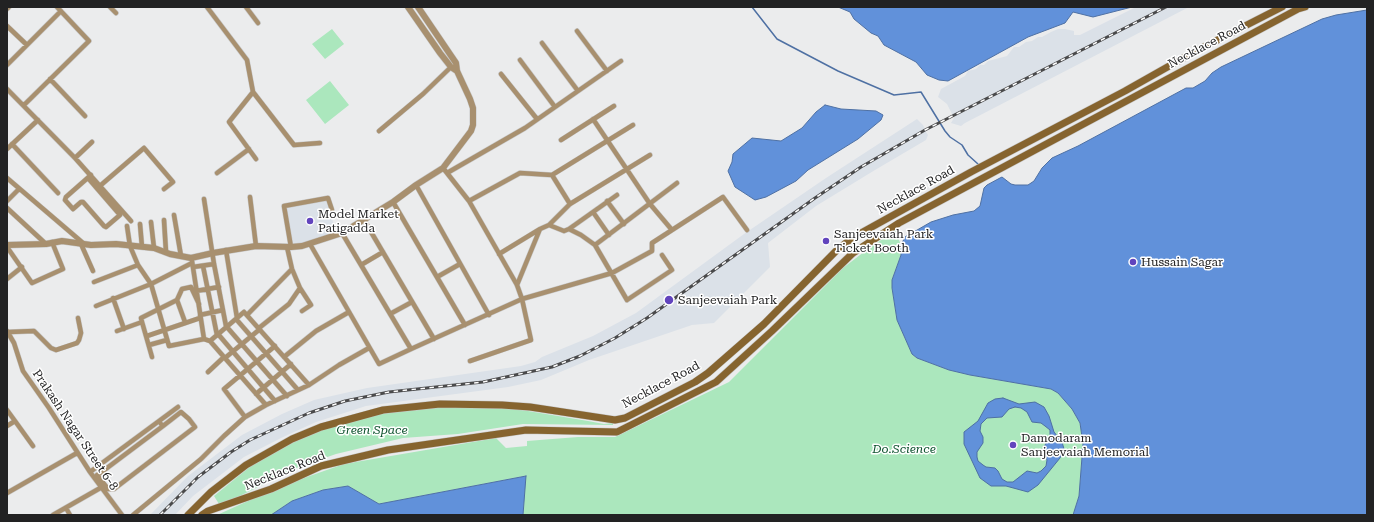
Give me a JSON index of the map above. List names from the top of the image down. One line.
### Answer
{"streets":{"main road":["Necklace Road"],"street":["Prakash Nagar Street 6-8"]},"parks":["Green Space","Do.Science"],"places":["Model Market Patigadda","Sanjeevaiah Park Ticket Booth","Hussain Sagar","Sanjeevaiah Park","Damodaram Sanjeevaiah Memorial"]}
